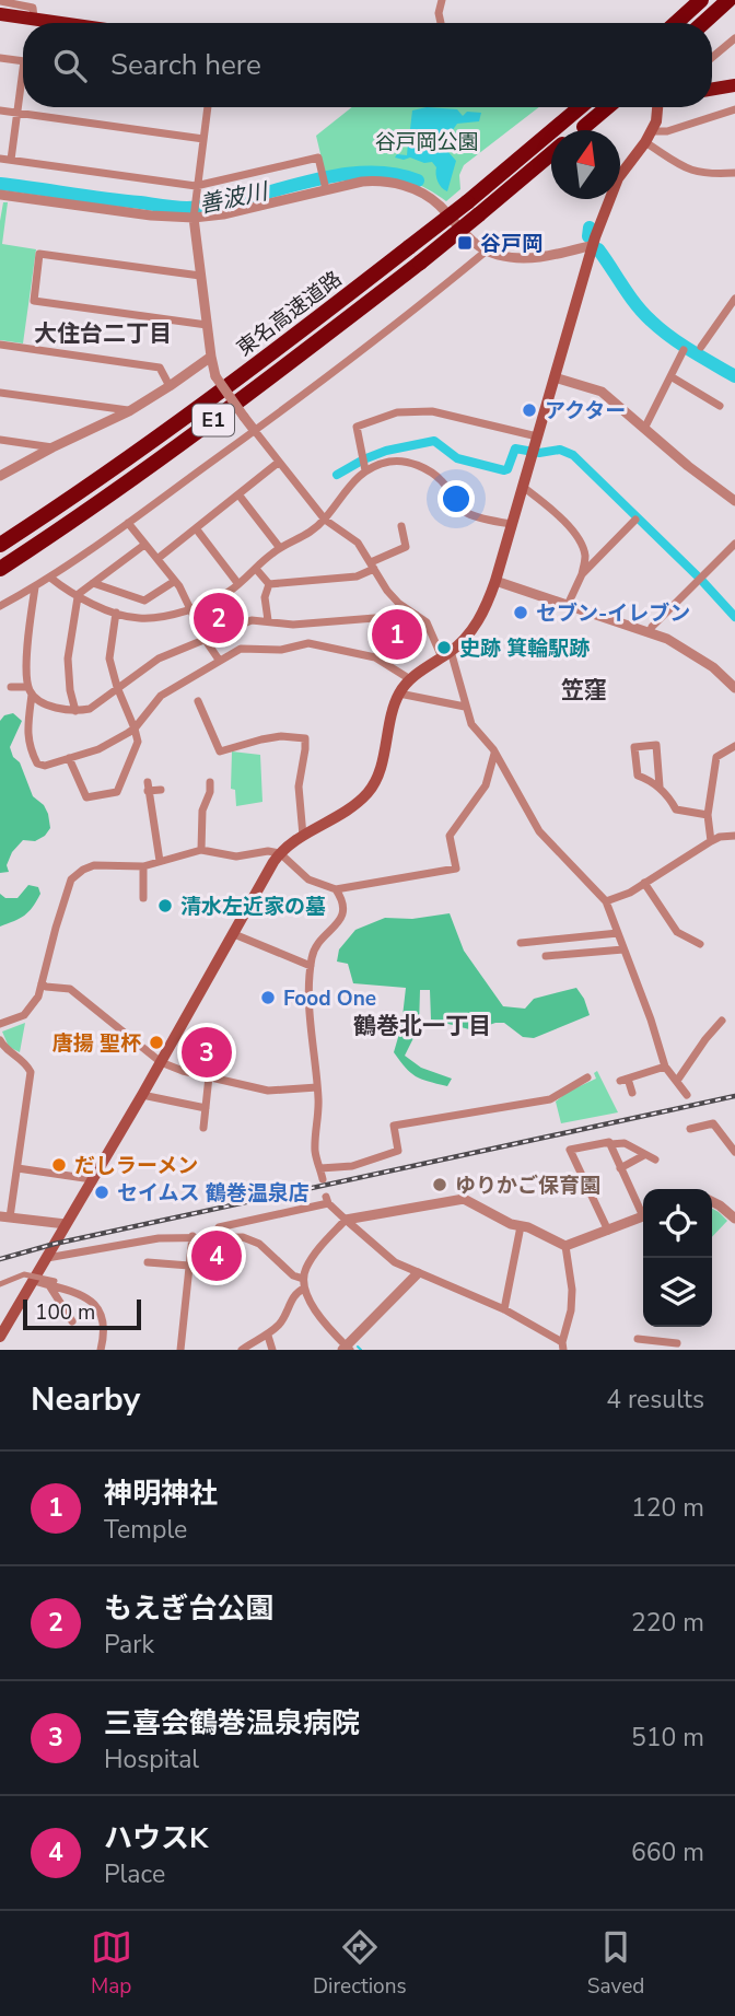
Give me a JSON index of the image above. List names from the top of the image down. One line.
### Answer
{"streets":{"highway":["東名高速道路","E1"]},"districts":["大住台二丁目","笠窪","鶴巻北一丁目"],"water":["善波川"],"parks":["谷戸岡公園"],"places":{"transit":["谷戸岡"],"other":["アクター","セブン-イレブン","史跡 箕輪駅跡","清水左近家の墓","Food One","唐揚 聖杯","だしラーメン","ゆりかご保育園","セイムス 鶴巻温泉店"]},"scale_bar":"100 m","north":"top","page":{"search":"Search here","pins":["2","1","3","4"],"scale":"100 m","heading":["Nearby","4 results"],"list":[{"mark":"1","name":"神明神社","note":"Temple","value":"120 m"},{"mark":"2","name":"もえぎ台公園","note":"Park","value":"220 m"},{"mark":"3","name":"三喜会鶴巻温泉病院","note":"Hospital","value":"510 m"},{"mark":"4","name":"ハウスK","note":"Place","value":"660 m"}],"nav":["Map","Directions","Saved"]}}
